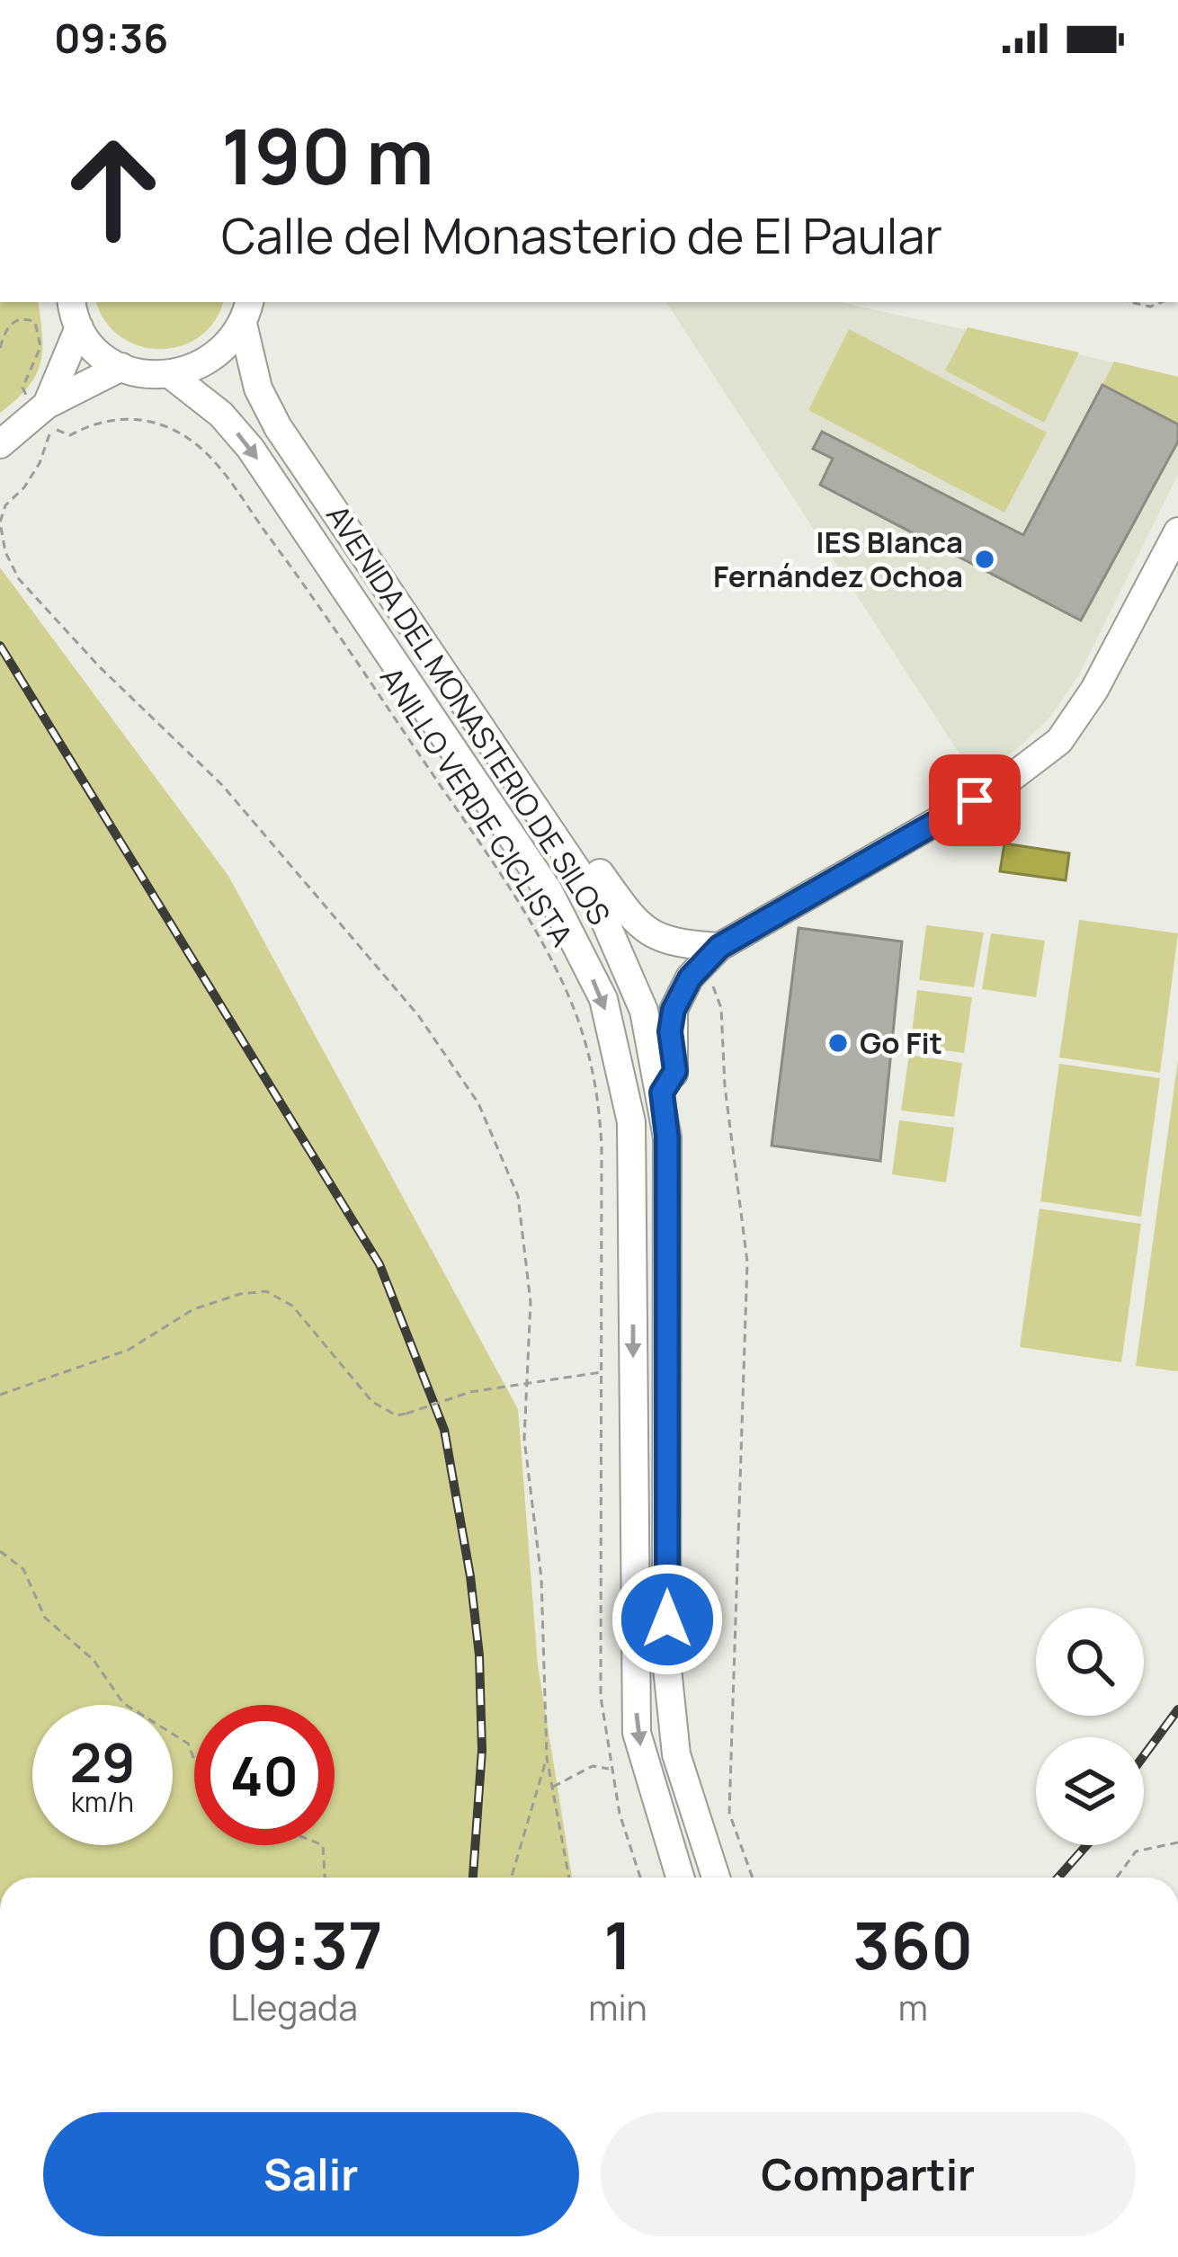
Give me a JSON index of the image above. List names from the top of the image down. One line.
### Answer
{"streets":{"street":["AVENIDA DEL MONASTERIO DE SILOS"],"path":["ANILLO VERDE CICLISTA"]},"places":["IES Blanca Fernández Ochoa","Go Fit"],"page":{"status":"09:36","turn":["190 m","Calle del Monasterio de El Paular"],"speed":"29 km/h","limit":"40","eta":["09:37","Llegada","1","min","360","m"],"buttons":["Salir","Compartir"]}}
